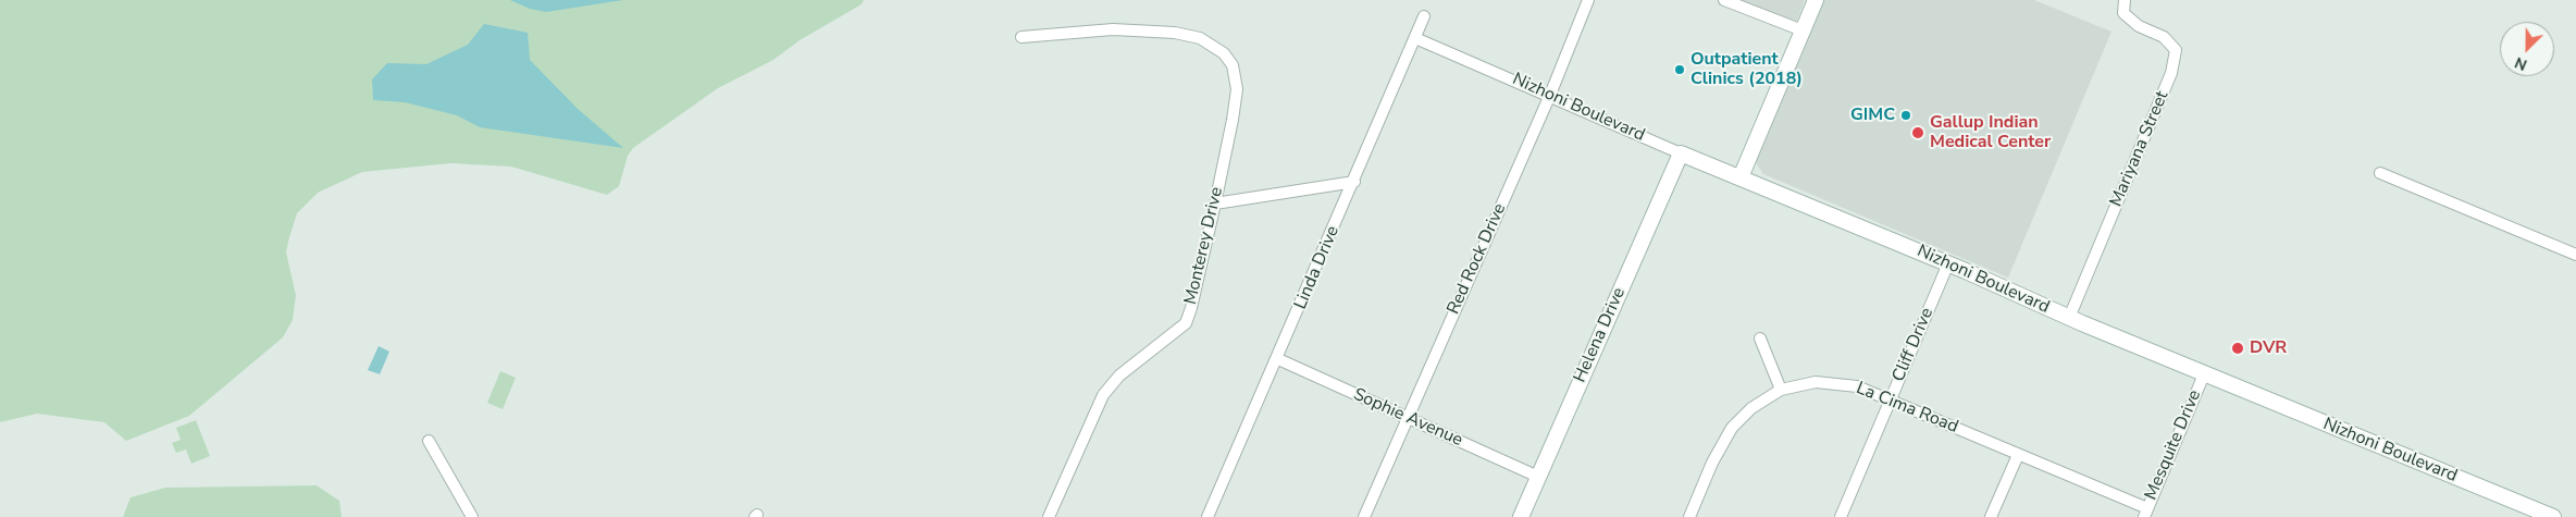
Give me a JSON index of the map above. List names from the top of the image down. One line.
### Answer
{"streets":{"main road":["Nizhoni Boulevard","Helena Drive"],"street":["Mariyana Street","Monterey Drive","Red Rock Drive","Linda Drive","Cliff Drive","La Cima Road","Sophie Avenue","Mesquite Drive"]},"crossings":[["Nizhoni Boulevard","Mariyana Street"],["Nizhoni Boulevard","Red Rock Drive"],["Nizhoni Boulevard","Linda Drive"],["Nizhoni Boulevard","Helena Drive"],["Nizhoni Boulevard","Cliff Drive"],["Nizhoni Boulevard","Mesquite Drive"],["Red Rock Drive","Sophie Avenue"],["Linda Drive","Sophie Avenue"],["Helena Drive","Sophie Avenue"],["Cliff Drive","La Cima Road"],["La Cima Road","Mesquite Drive"]],"places":["Outpatient Clinics (2018)","GIMC","Gallup Indian Medical Center","DVR"],"north":"bottom left"}
